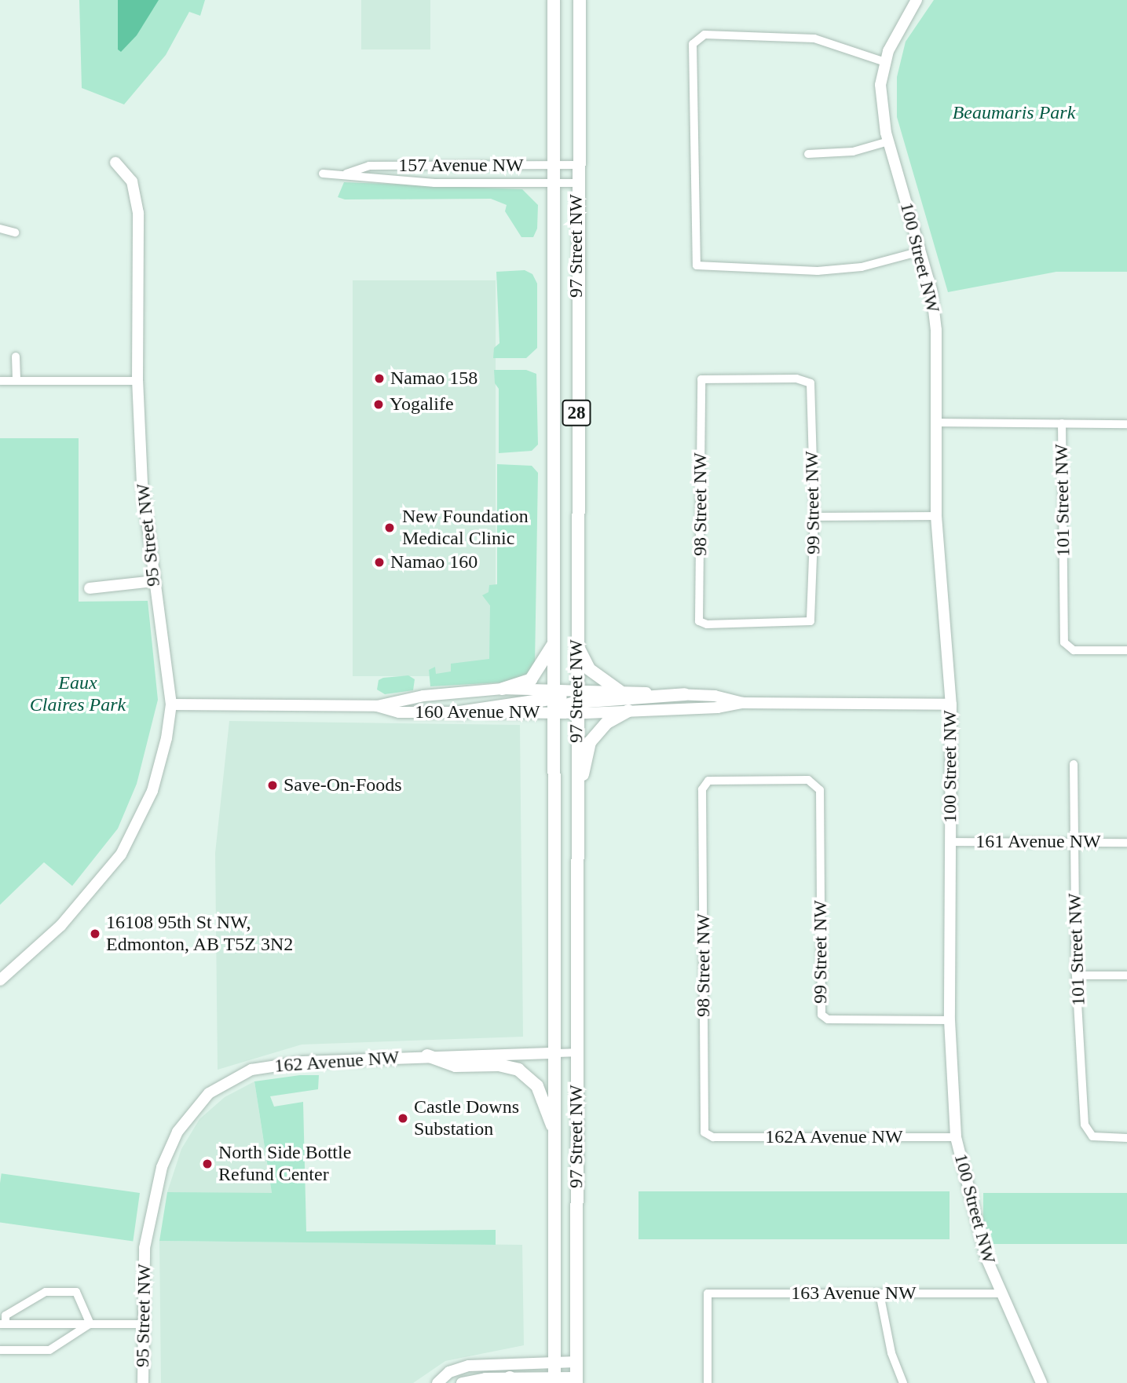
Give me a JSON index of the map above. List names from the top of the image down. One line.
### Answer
{"streets":{"main road":["97 Street NW","28"],"street":["157 Avenue NW","100 Street NW","101 Street NW","99 Street NW","98 Street NW","95 Street NW","160 Avenue NW","161 Avenue NW","162 Avenue NW","162A Avenue NW","163 Avenue NW"]},"crossings":[["157 Avenue NW","97 Street NW"],["97 Street NW","160 Avenue NW"],["97 Street NW","162 Avenue NW"],["100 Street NW","99 Street NW"],["100 Street NW","160 Avenue NW"],["100 Street NW","161 Avenue NW"],["100 Street NW","162A Avenue NW"],["100 Street NW","163 Avenue NW"],["101 Street NW","161 Avenue NW"],["99 Street NW","98 Street NW"],["98 Street NW","162A Avenue NW"],["95 Street NW","160 Avenue NW"],["95 Street NW","162 Avenue NW"]],"parks":["Beaumaris Park","Eaux Claires Park"],"places":["Namao 158","Yogalife","New Foundation Medical Clinic","Namao 160","Save-On-Foods","16108 95th St NW, Edmonton, AB T5Z 3N2","Castle Downs Substation","North Side Bottle Refund Center"]}
